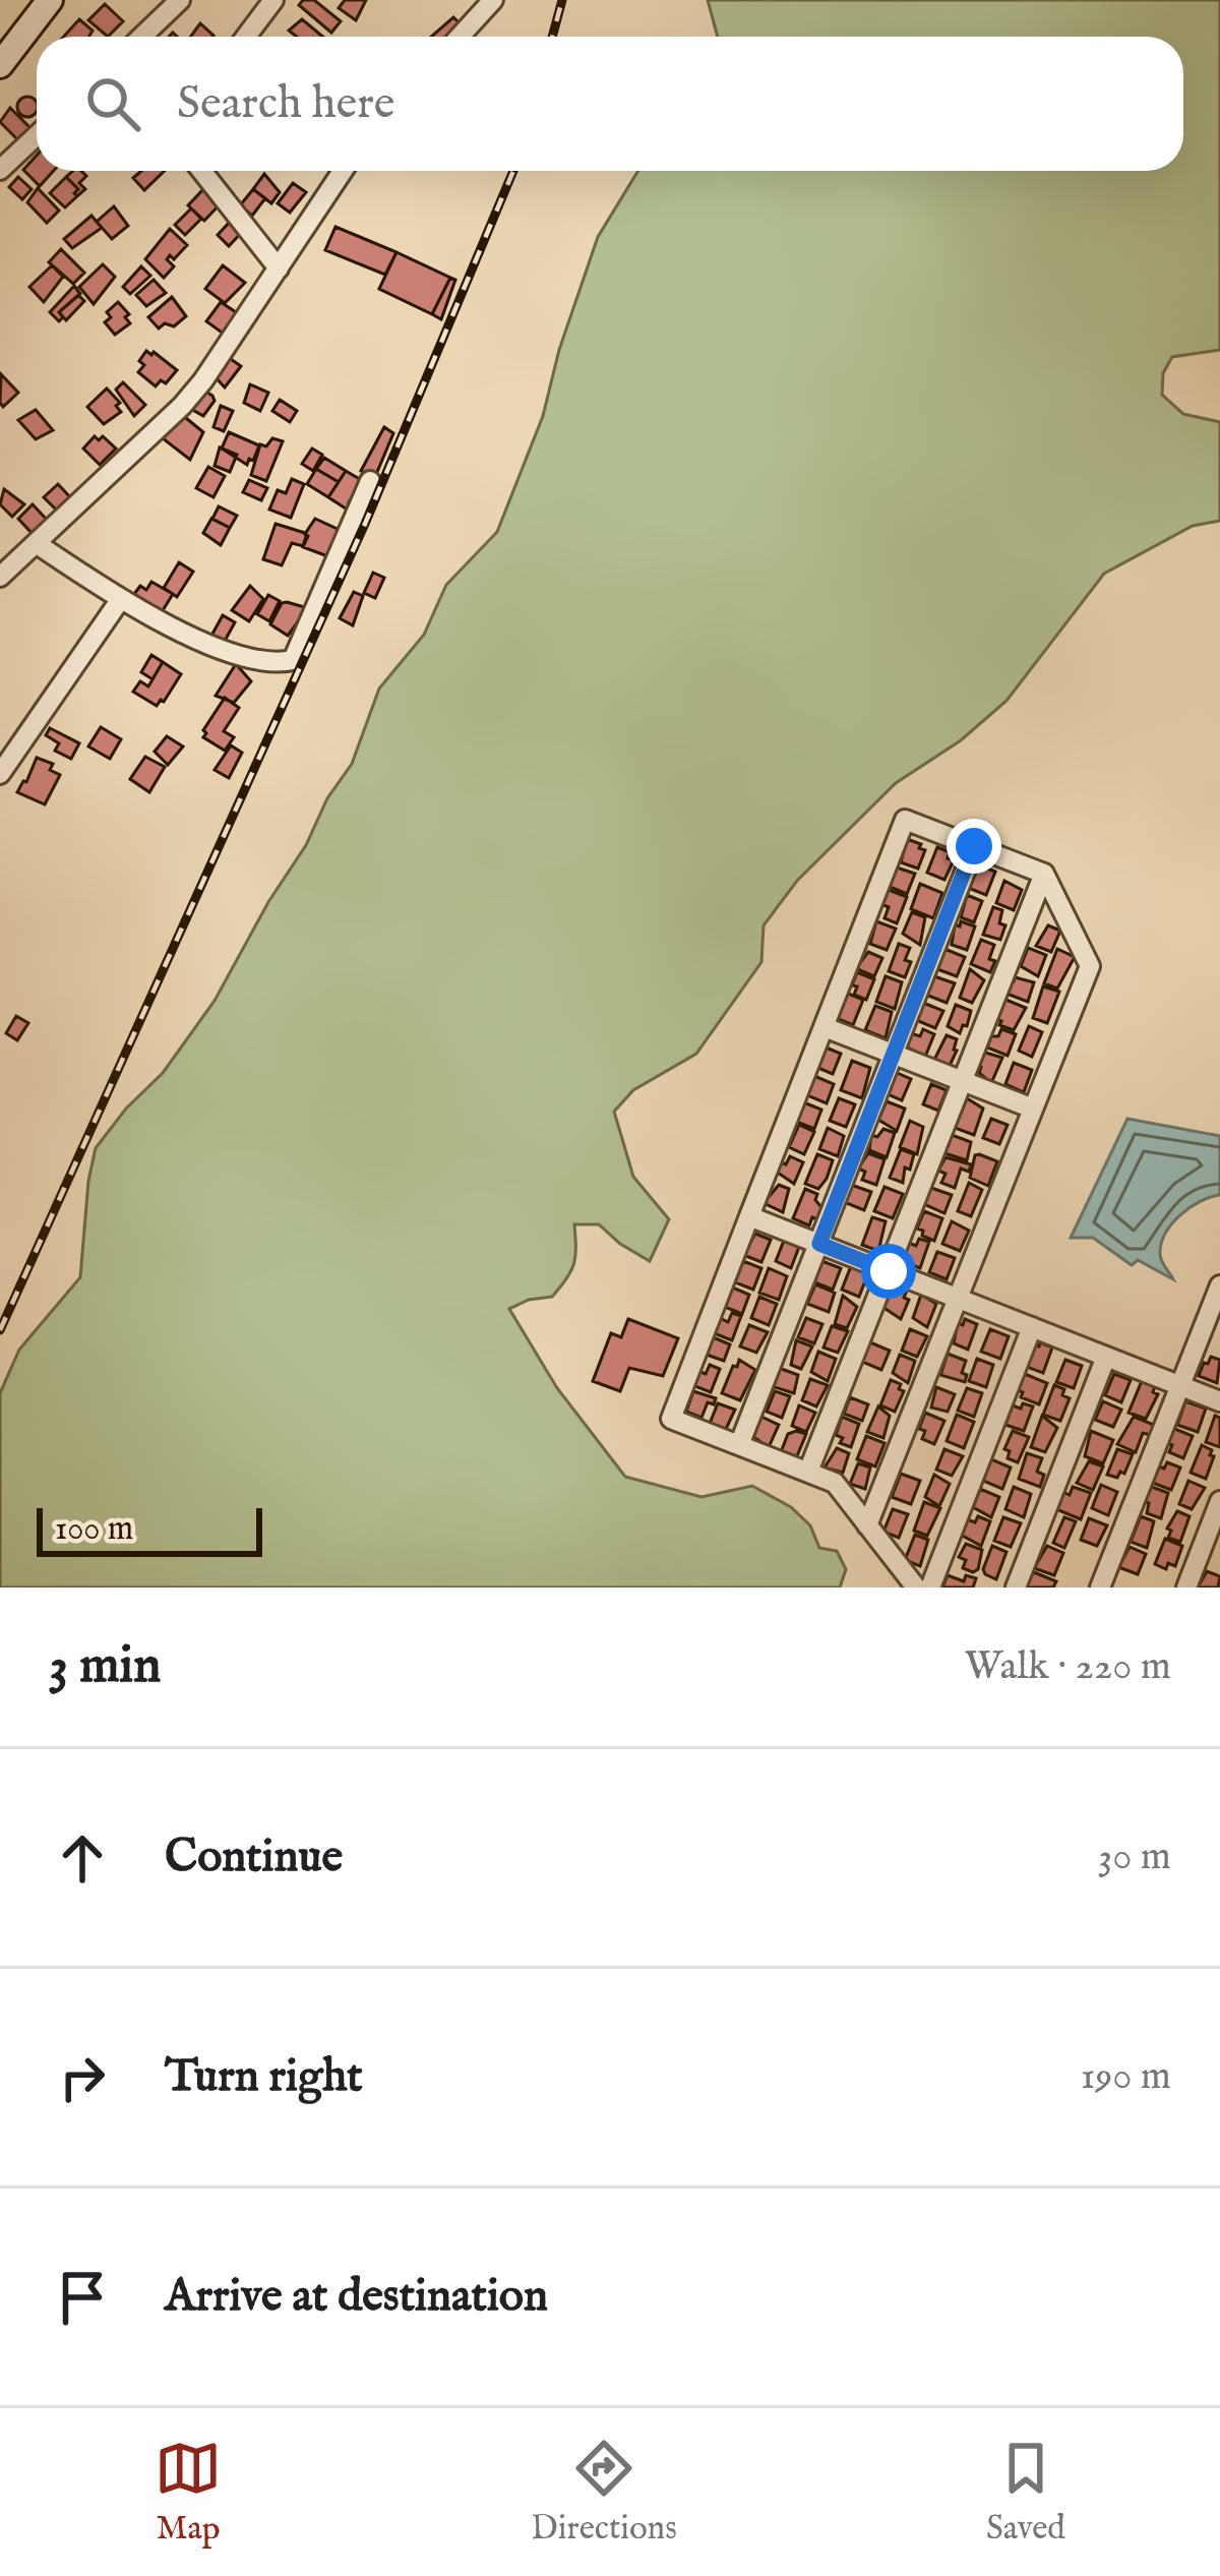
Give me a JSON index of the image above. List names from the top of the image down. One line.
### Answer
{"scale_bar":"100 m","page":{"search":"Search here","scale":"100 m","heading":["3 min","Walk · 220 m"],"list":[["Continue","30 m"],["Turn right","190 m"],"Arrive at destination"],"nav":["Map","Directions","Saved"]}}
